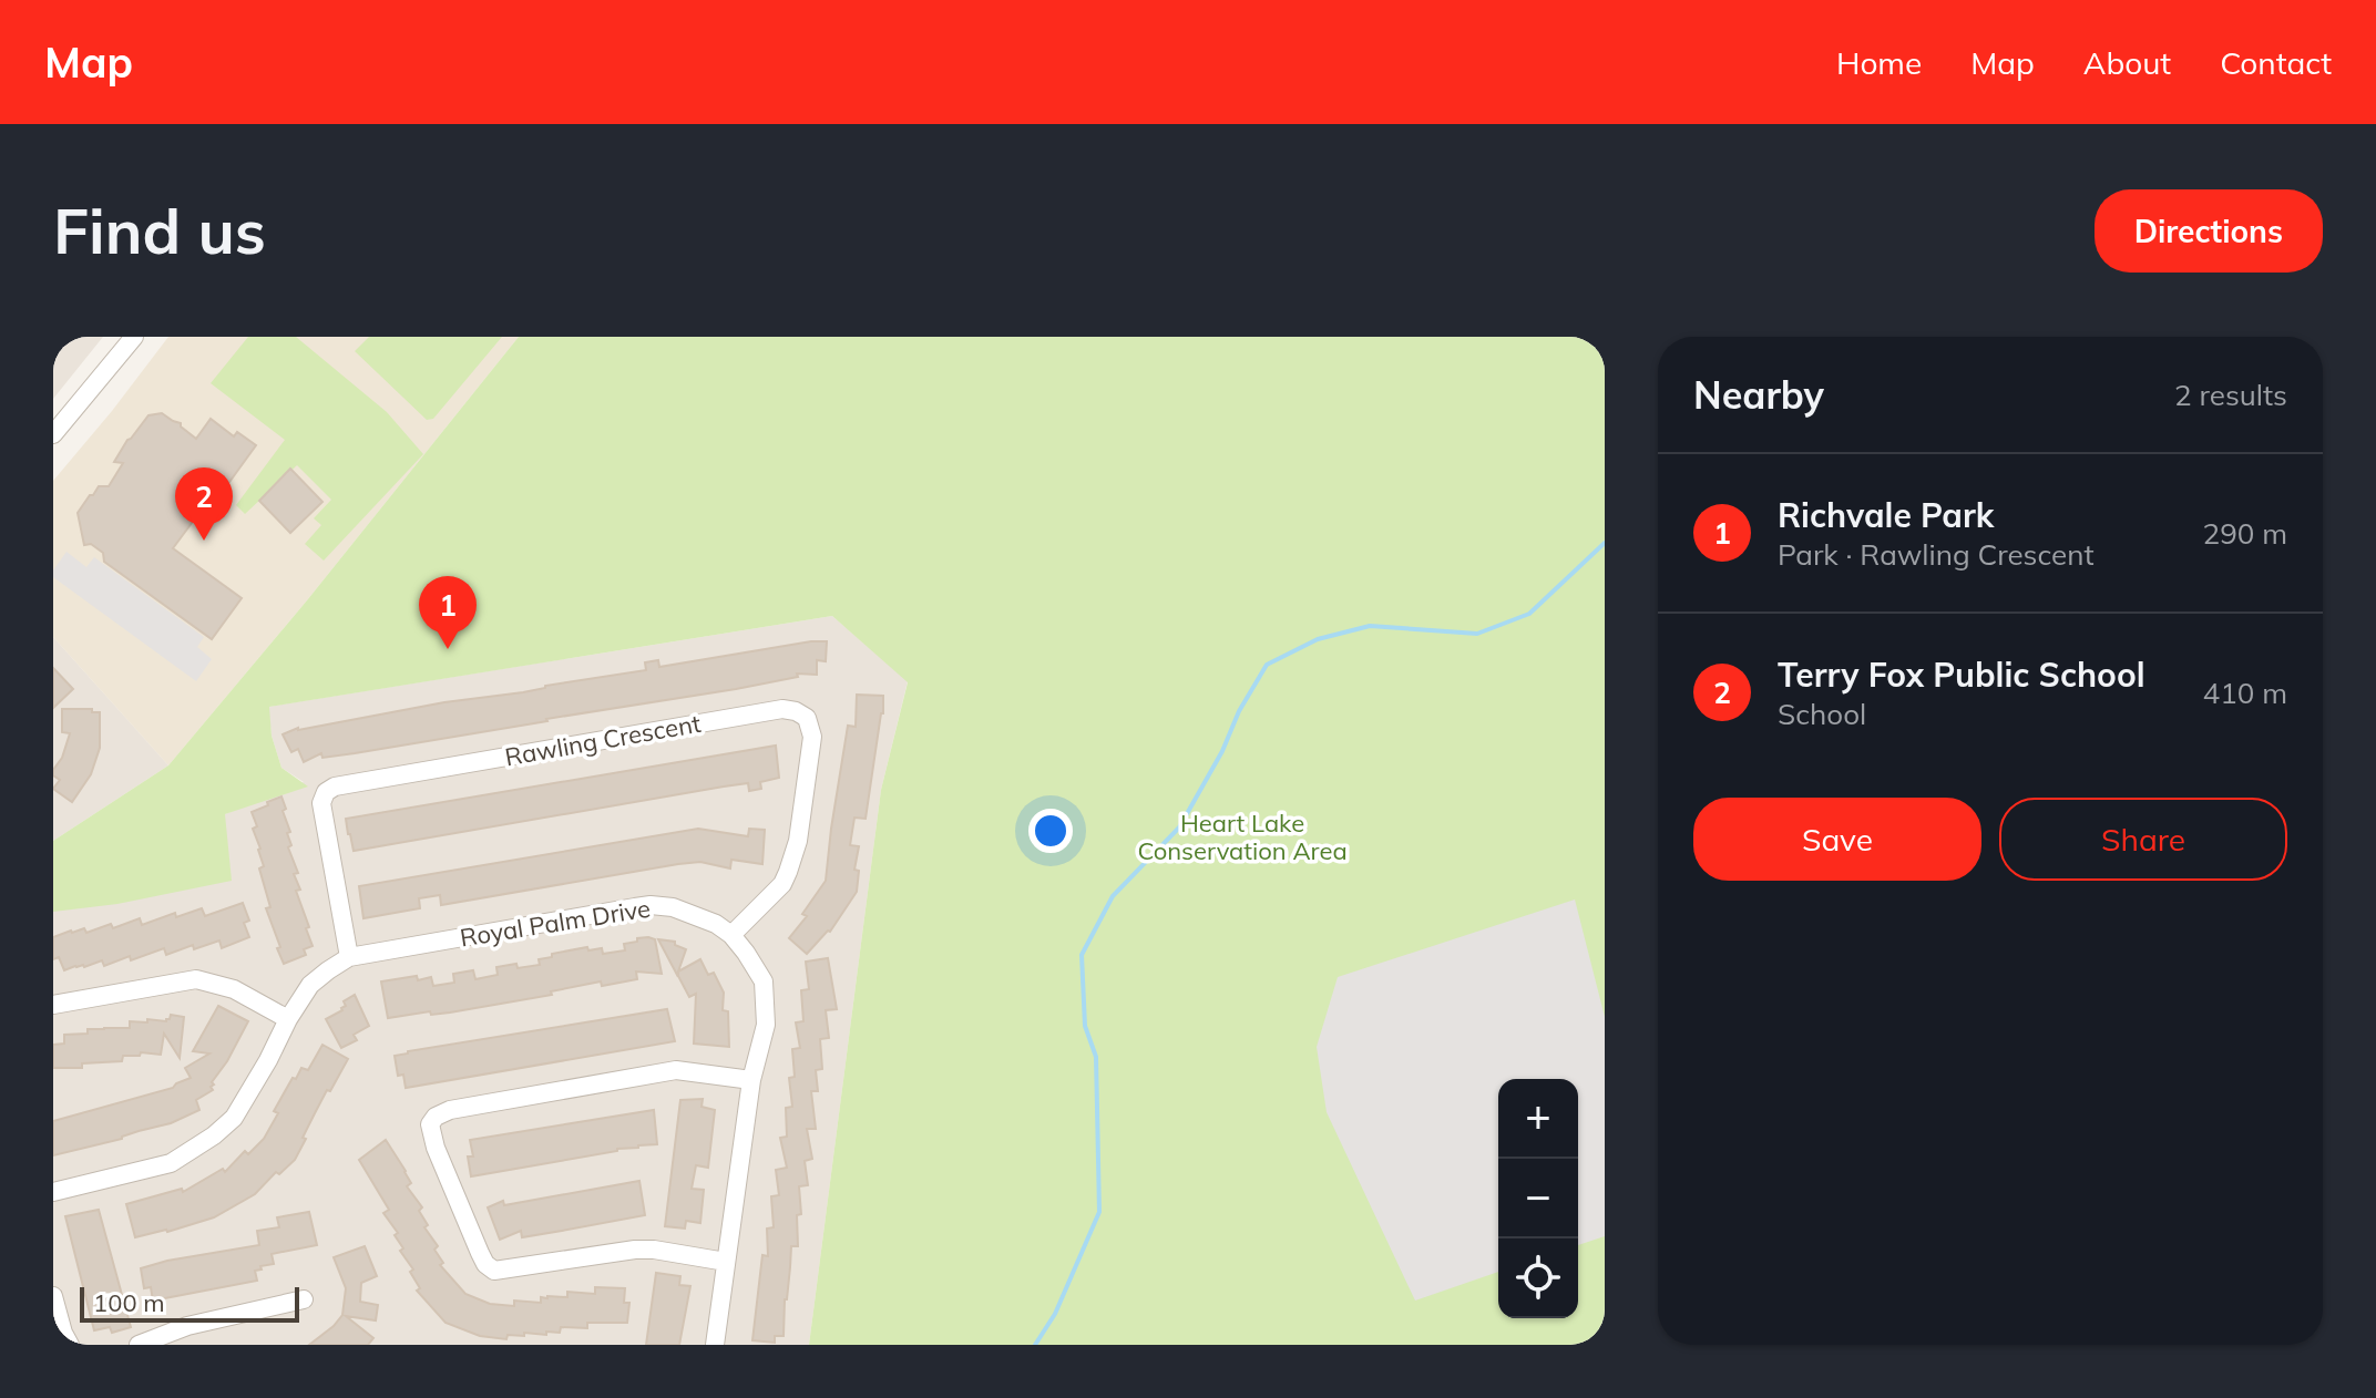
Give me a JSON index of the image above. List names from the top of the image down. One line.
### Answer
{"streets":{"street":["Rawling Crescent","Royal Palm Drive"]},"crossings":[["Rawling Crescent","Royal Palm Drive"]],"parks":["Heart Lake Conservation Area"],"scale_bar":"100 m","page":{"header":"Map","nav":["Home","Map","About","Contact"],"buttons":["Directions",["Save","Share"]],"title":"Find us","heading":["Nearby","2 results"],"list":[{"mark":"1","name":"Richvale Park","note":"Park · Rawling Crescent","value":"290 m"},{"mark":"2","name":"Terry Fox Public School","note":"School","value":"410 m"}],"pins":["2","1"],"map_buttons":["+","−"],"scale":"100 m"}}
